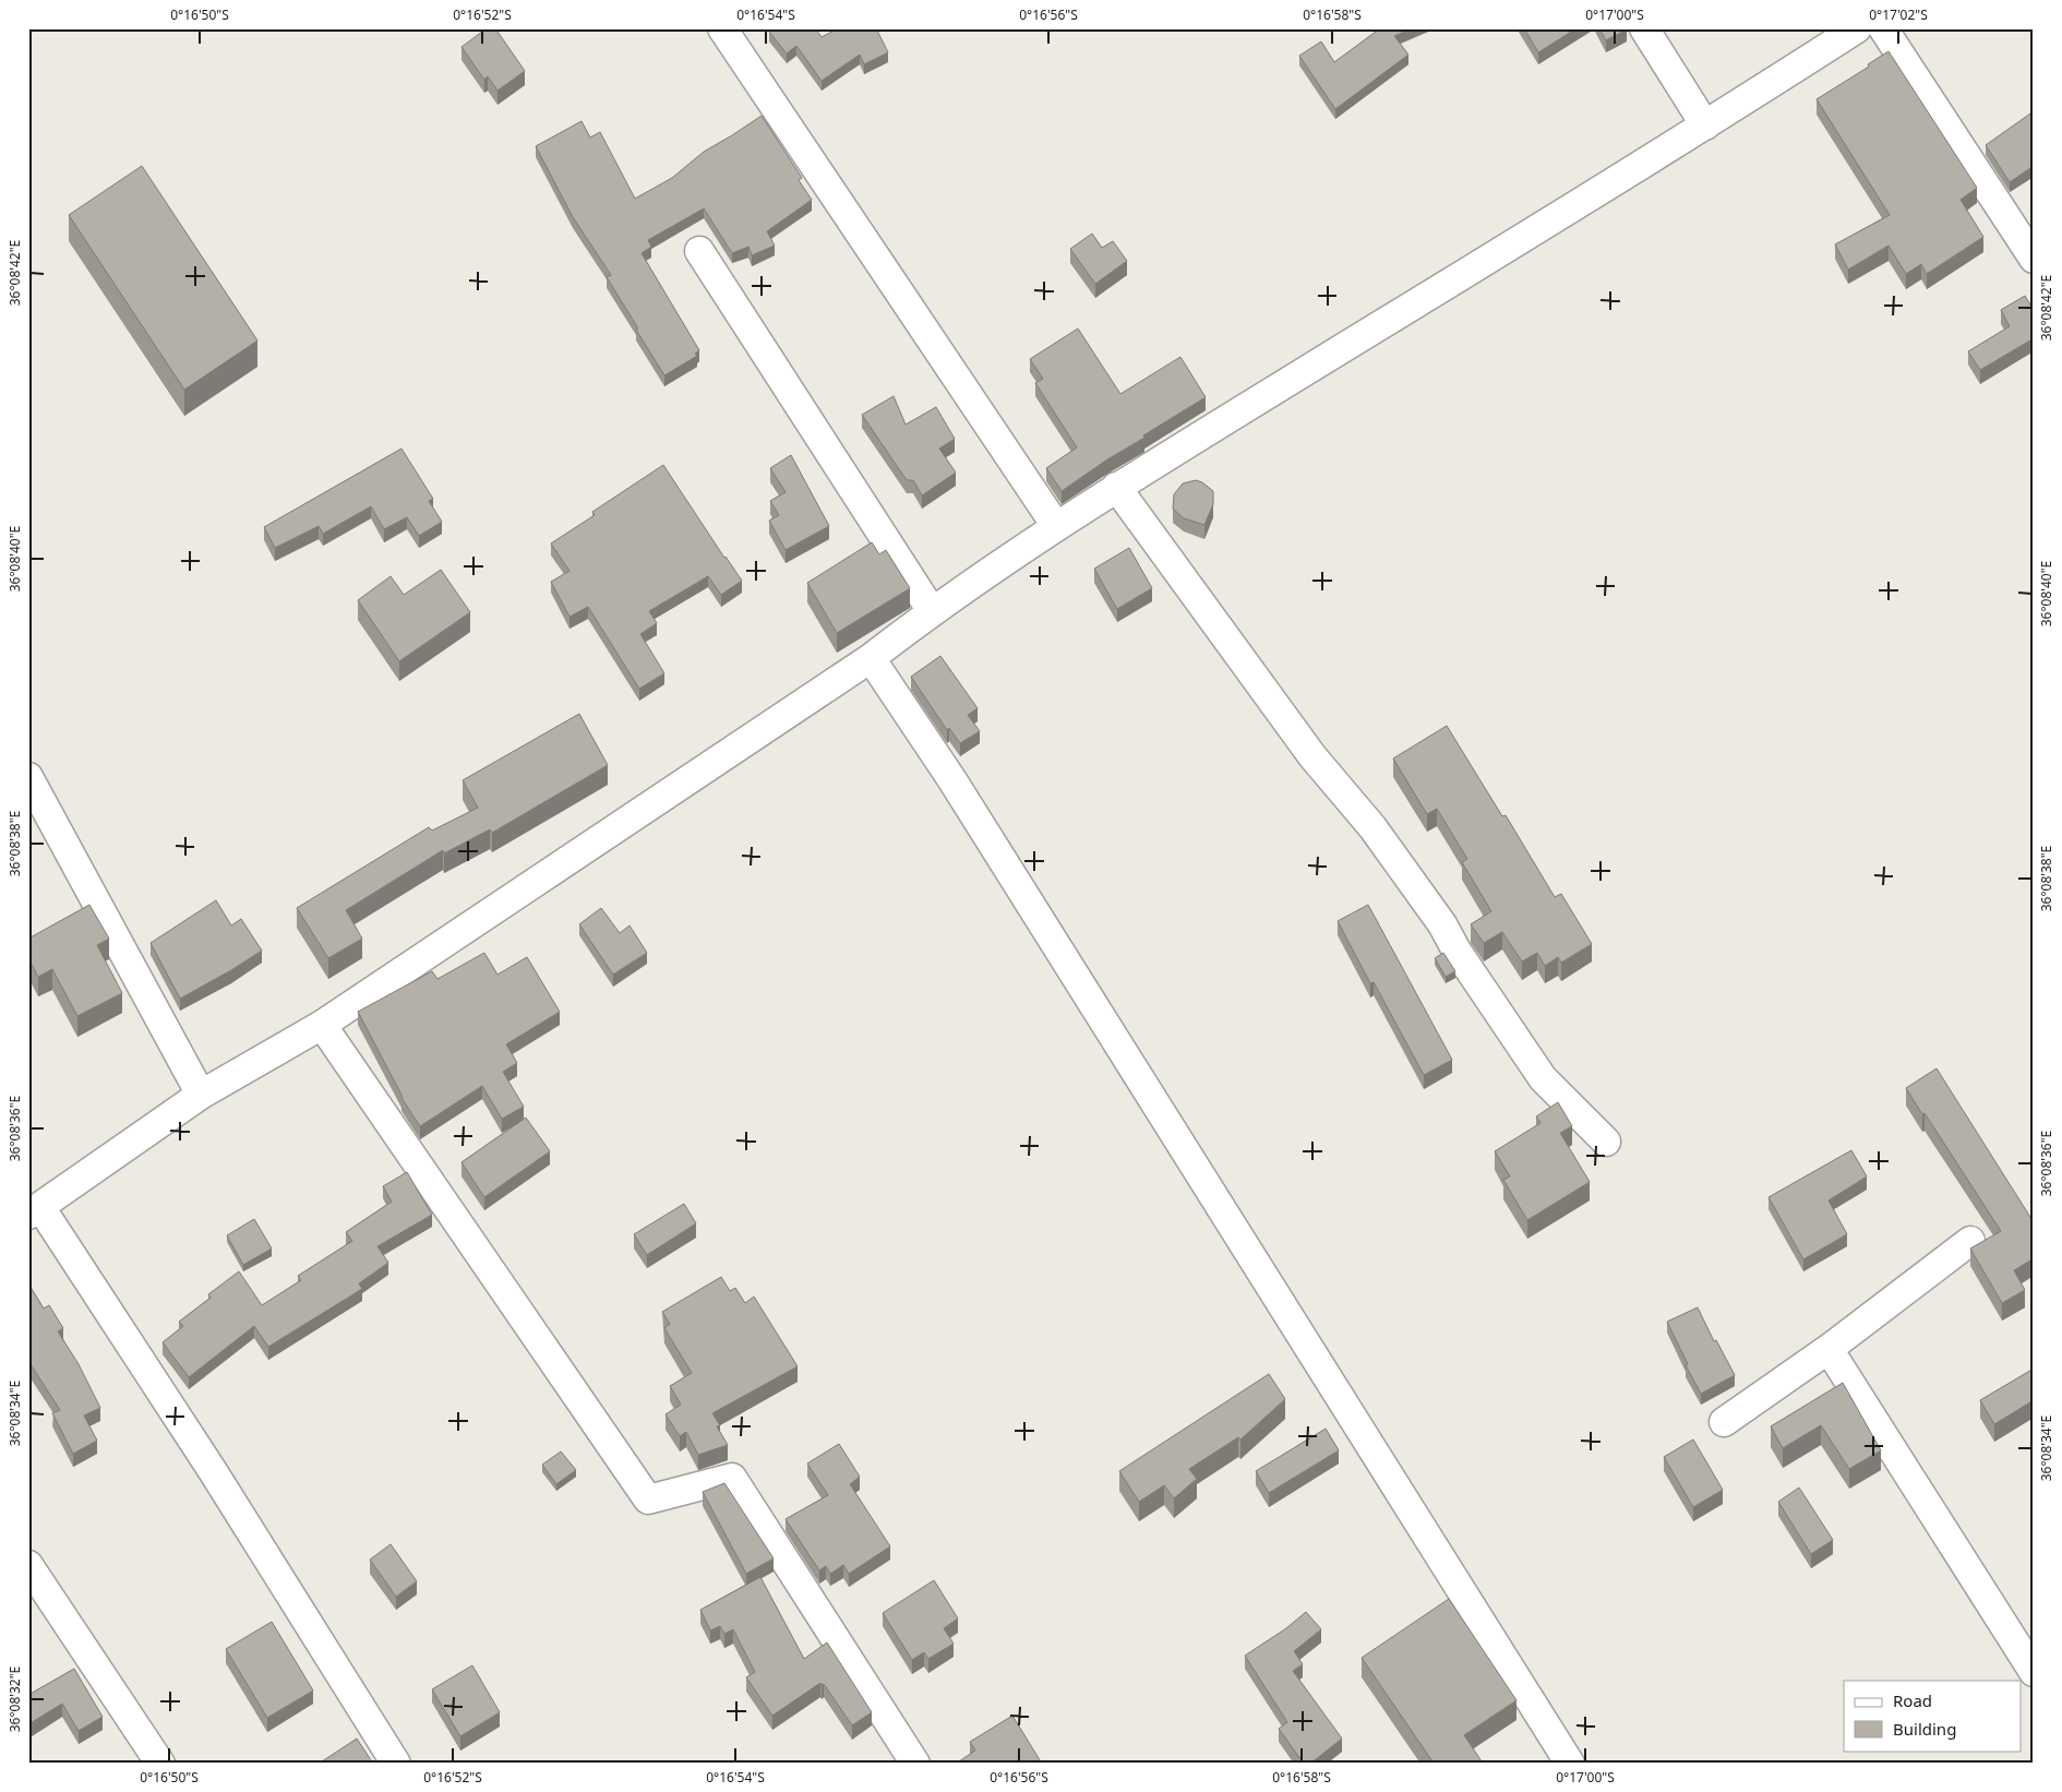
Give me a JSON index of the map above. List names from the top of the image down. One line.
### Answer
{"legend":["Road","Building"],"coordinates":["0°16'50\"S","0°16'52\"S","0°16'54\"S","0°16'56\"S","0°16'58\"S","0°17'00\"S","0°17'02\"S","36°08'42\"E","36°08'40\"E","36°08'38\"E","36°08'36\"E","36°08'34\"E","36°08'32\"E"]}
